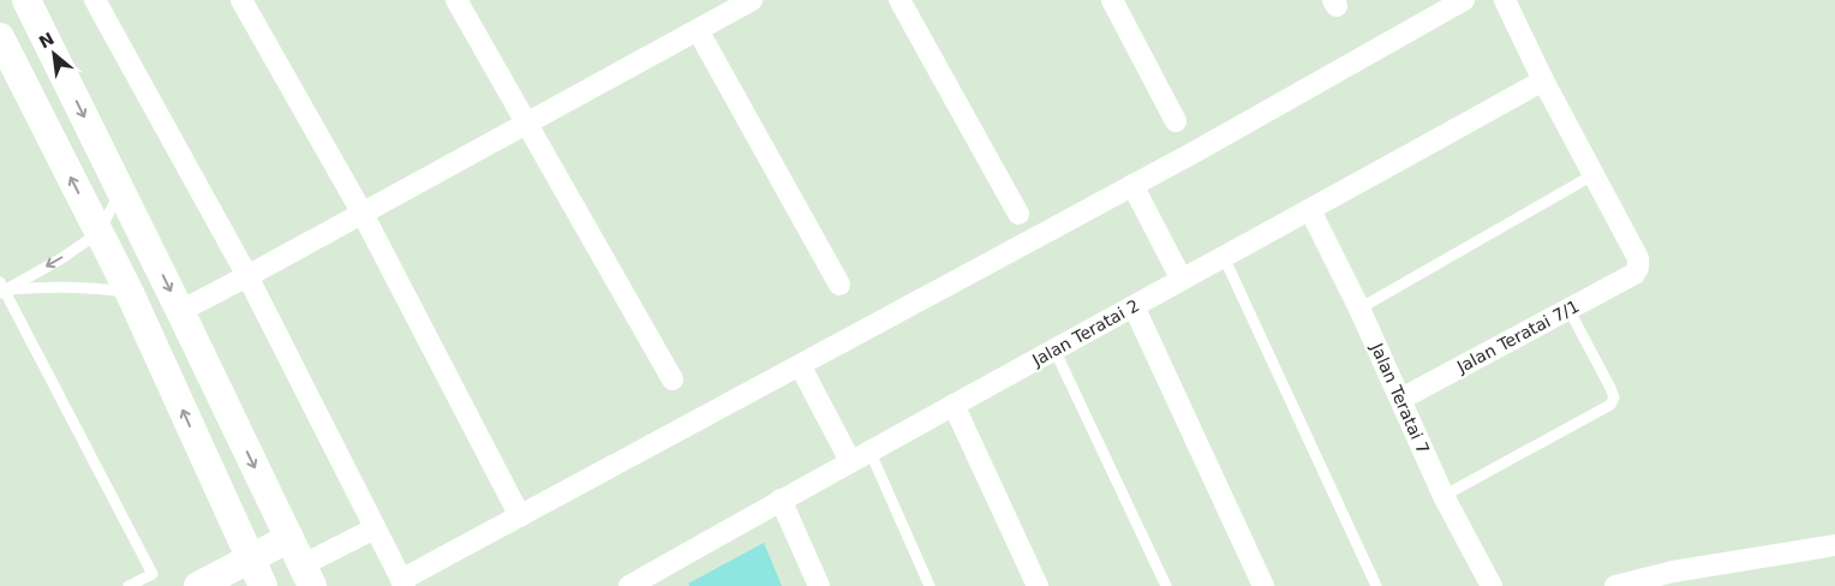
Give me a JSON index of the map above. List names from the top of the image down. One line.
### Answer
{"streets":{"street":["Jalan Teratai 2","Jalan Teratai 7/1","Jalan Teratai 7"]},"crossings":[["Jalan Teratai 2","Jalan Teratai 7"],["Jalan Teratai 7/1","Jalan Teratai 7"]],"north":"top left"}
